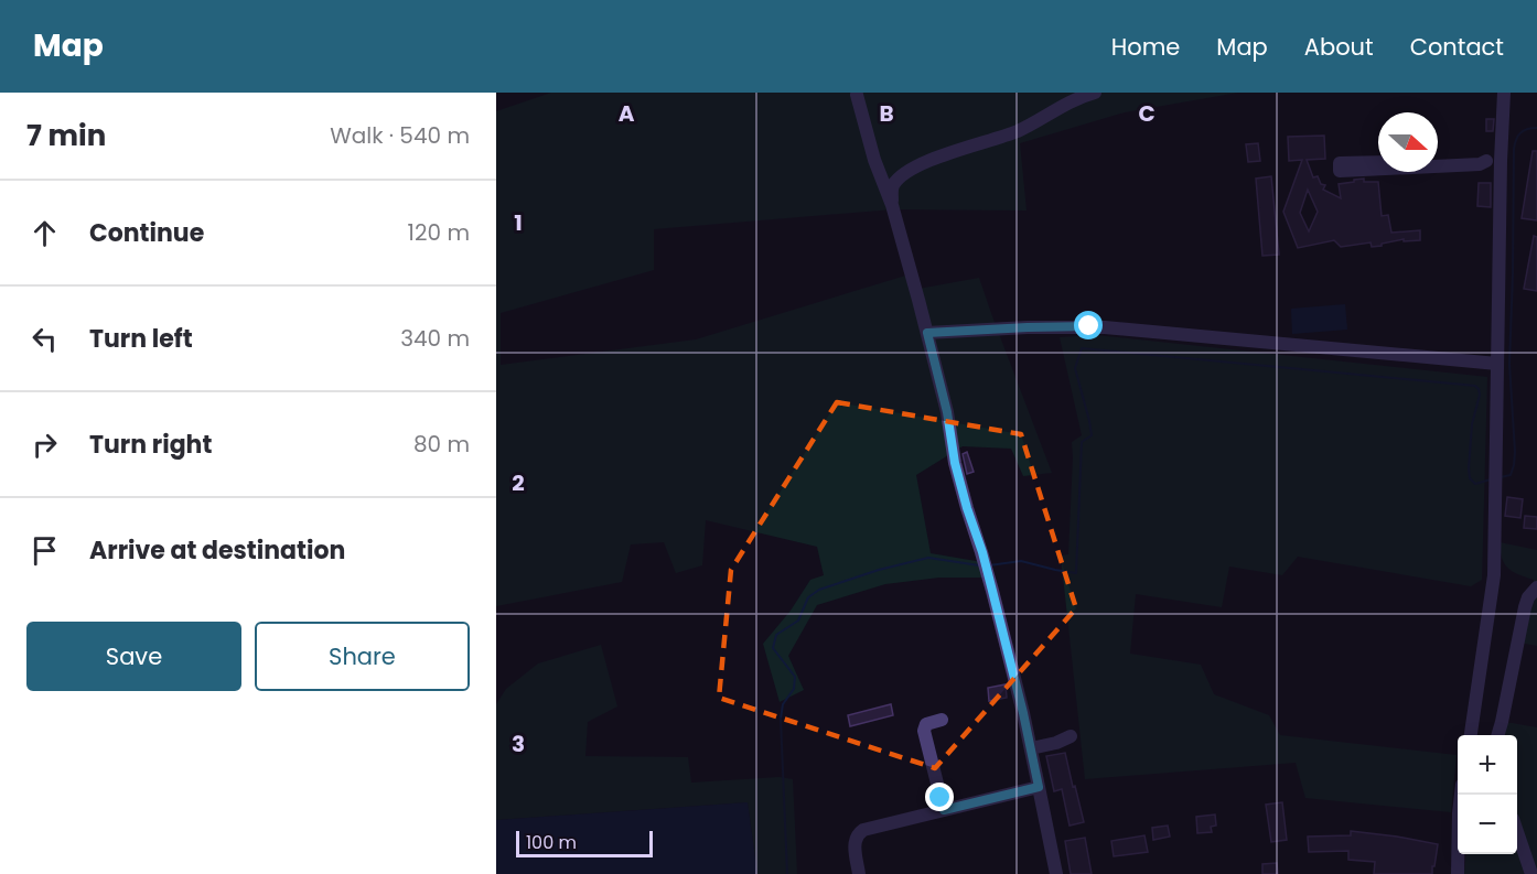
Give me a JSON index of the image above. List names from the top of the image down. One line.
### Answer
{"scale_bar":"100 m","north":"right","page":{"header":"Map","nav":["Home","Map","About","Contact"],"heading":["7 min","Walk · 540 m"],"list":[["Continue","120 m"],["Turn left","340 m"],["Turn right","80 m"],"Arrive at destination"],"buttons":["Save","Share"],"map_buttons":["+","−"],"scale":"100 m"},"grid":{"columns":["A","B","C"],"rows":["1","2","3"]}}
